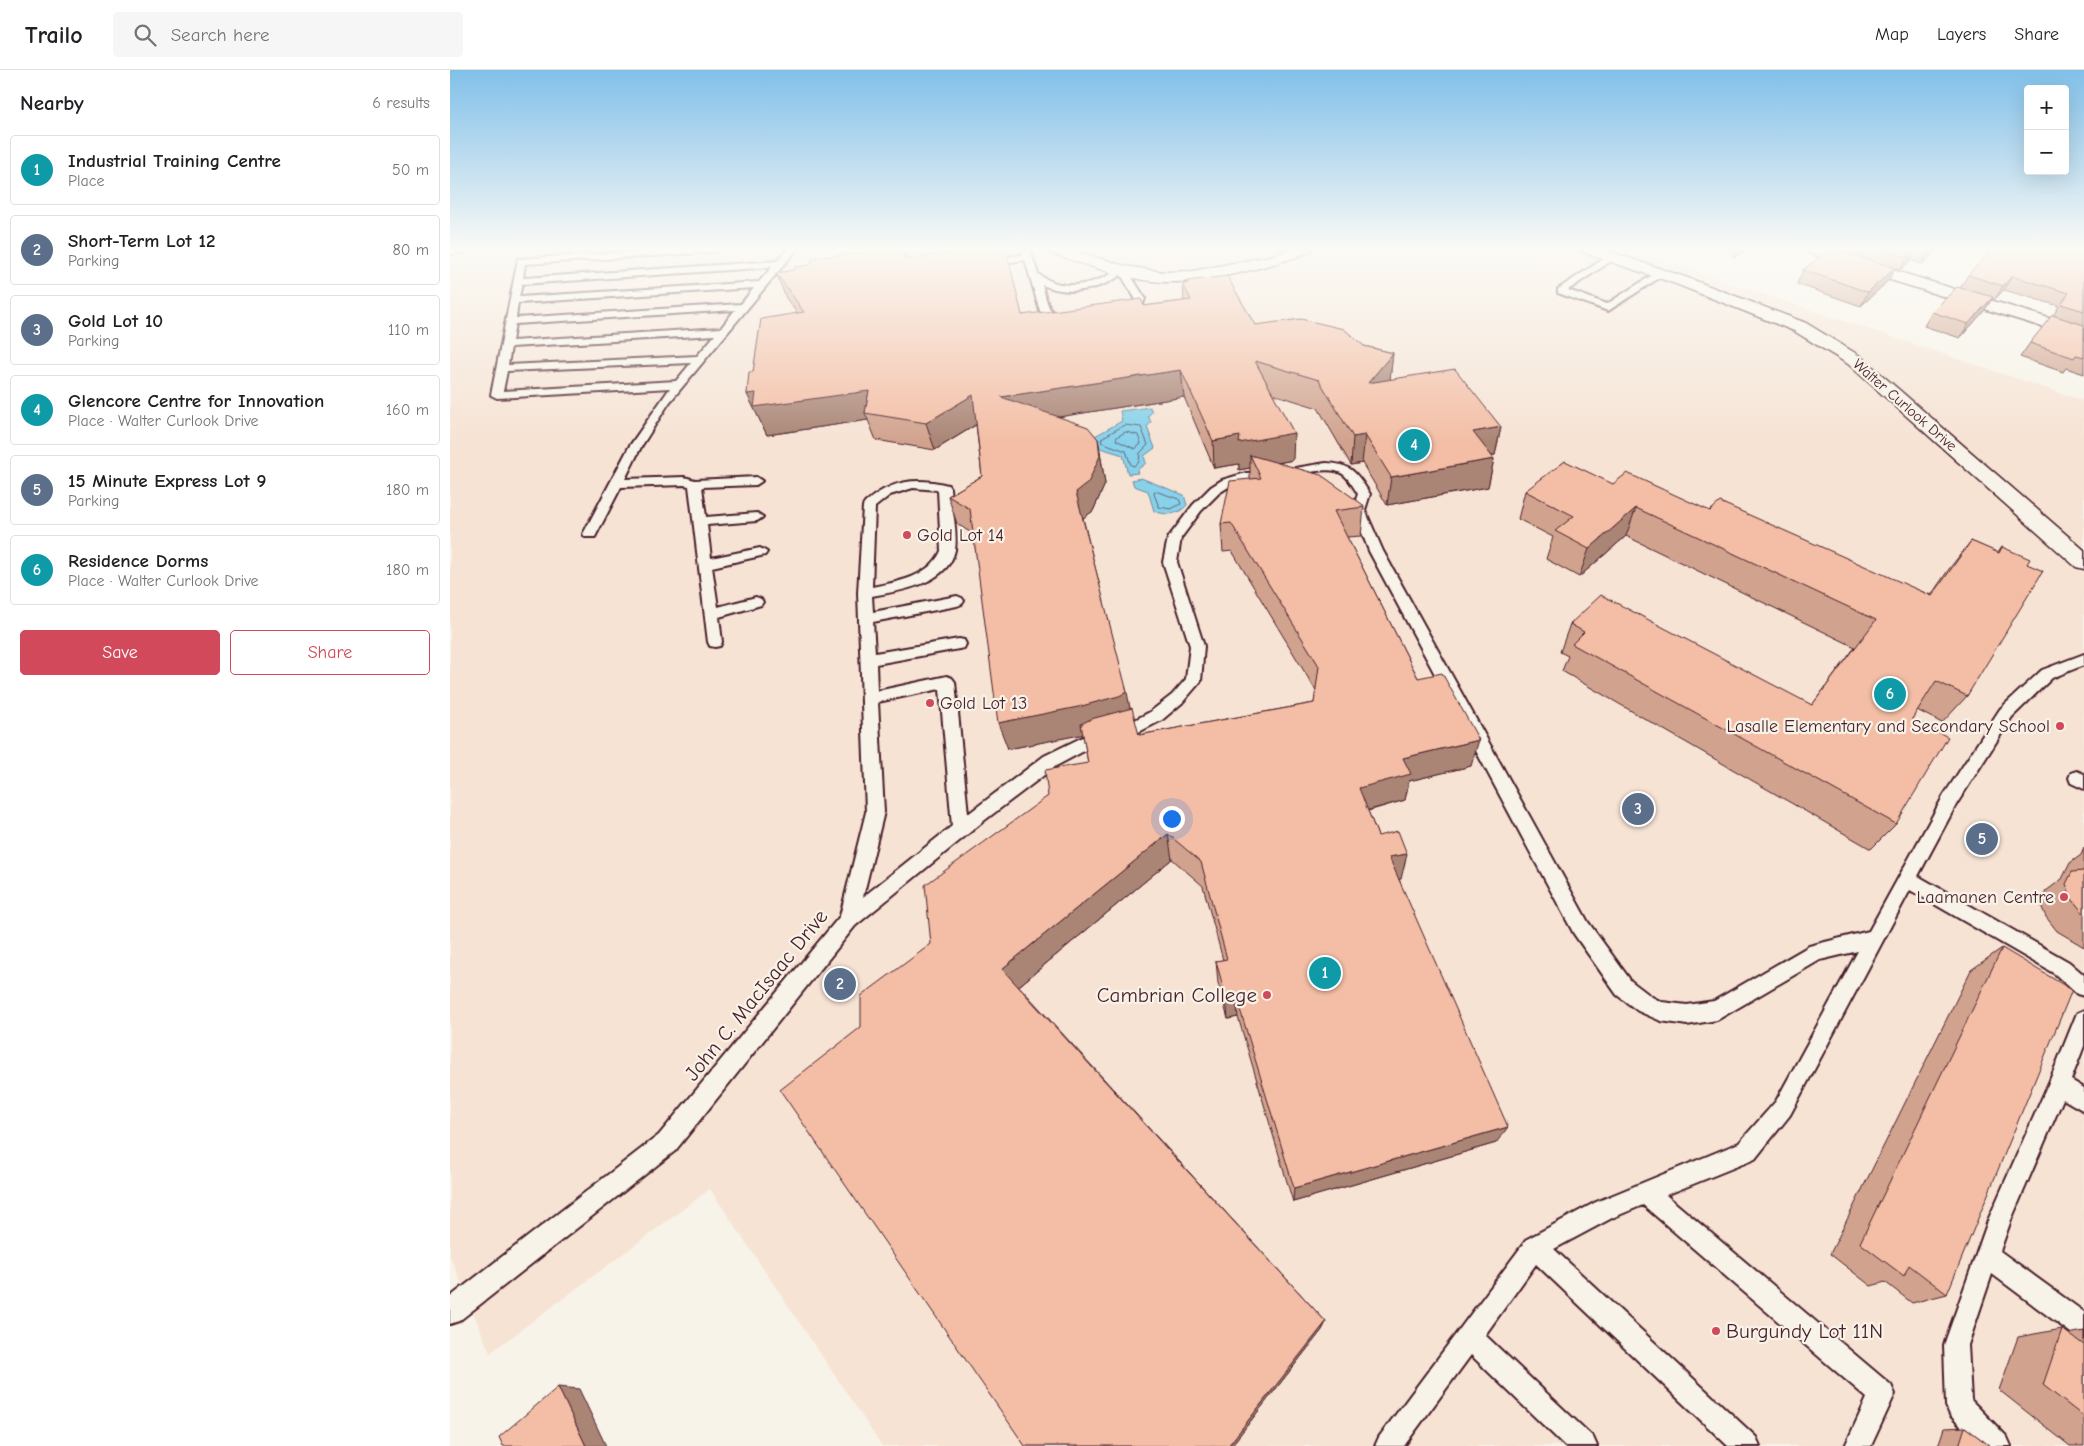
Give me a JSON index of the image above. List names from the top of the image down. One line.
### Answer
{"streets":{"street":["Walter Curlook Drive"],"lane":["John C. MacIsaac Drive"]},"places":["Gold Lot 14","Gold Lot 13","Lasalle Elementary and Secondary School","Laamanen Centre","Cambrian College","Burgundy Lot 11N"],"page":{"header":"Trailo","search":"Search here","nav":["Map","Layers","Share"],"heading":["Nearby","6 results"],"map_buttons":["+","−"],"list":[{"mark":"1","name":"Industrial Training Centre","note":"Place","value":"50 m"},{"mark":"2","name":"Short-Term Lot 12","note":"Parking","value":"80 m"},{"mark":"3","name":"Gold Lot 10","note":"Parking","value":"110 m"},{"mark":"4","name":"Glencore Centre for Innovation","note":"Place · Walter Curlook Drive","value":"160 m"},{"mark":"5","name":"15 Minute Express Lot 9","note":"Parking","value":"180 m"},{"mark":"6","name":"Residence Dorms","note":"Place · Walter Curlook Drive","value":"180 m"}],"pins":["4","6","3","5","1","2"],"buttons":["Save","Share"]}}
